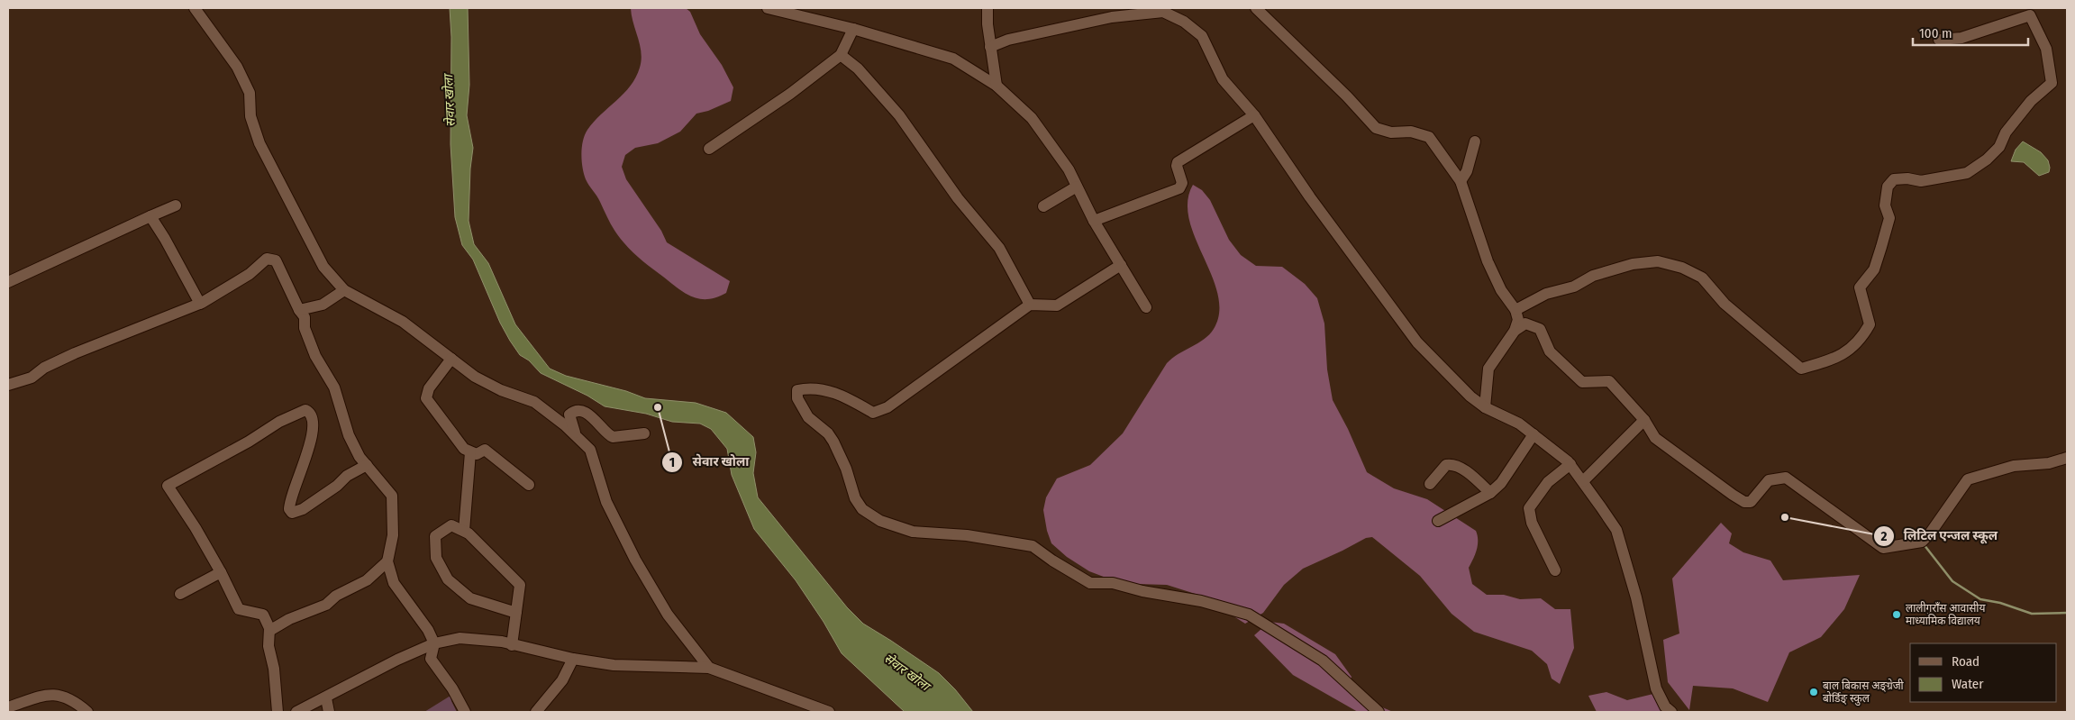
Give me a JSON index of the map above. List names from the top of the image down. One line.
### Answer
{"water":["सेवार खोला"],"places":["सेवार खोला","लिटिल एन्जल स्कूल","लालीगुराँस आवासीय माध्यामिक विद्यालय","बाल बिकास अङ्ग्रेजी बोर्डिङ् स्कुल"],"legend":["Road","Water"],"scale_bar":"100 m"}
